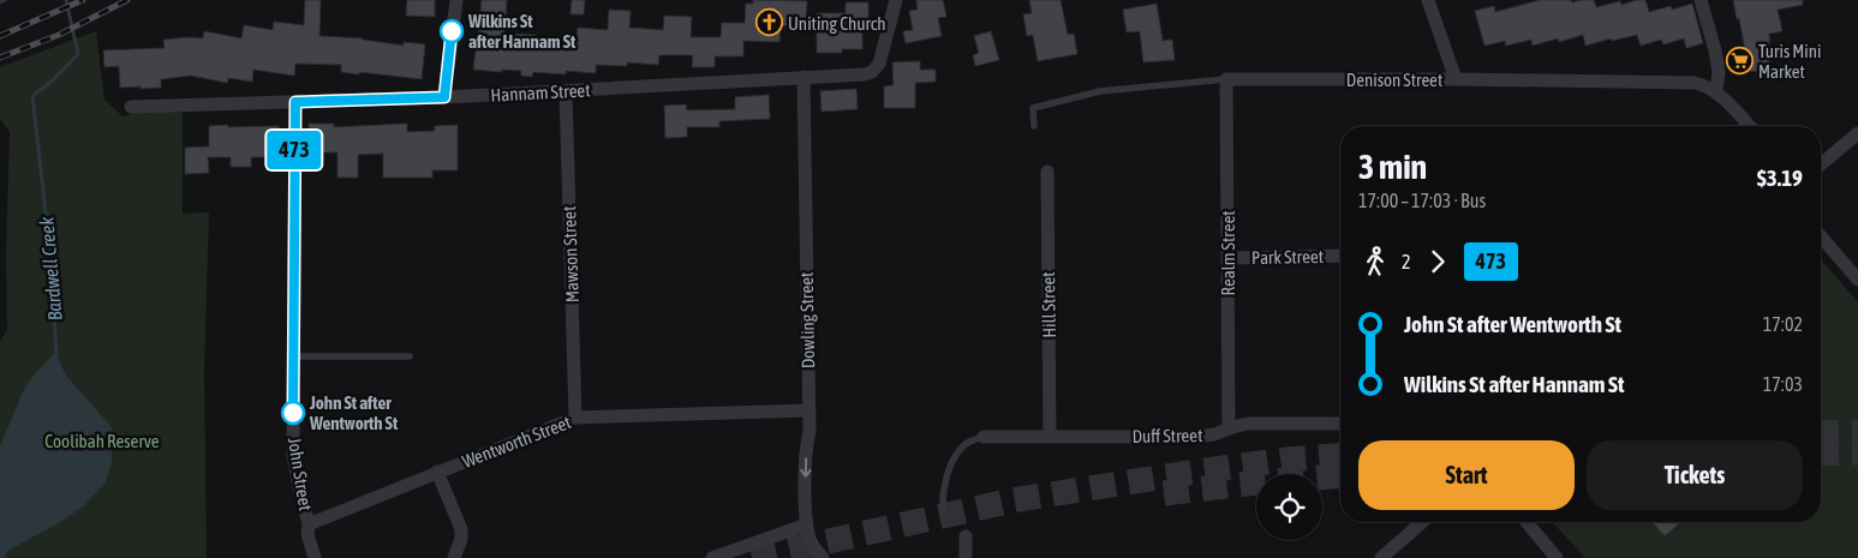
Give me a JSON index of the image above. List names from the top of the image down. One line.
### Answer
{"streets":{"street":["Denison Street","Hannam Street","Realm Street","Mawson Street","Park Street","Hill Street","Dowling Street","Duff Street","Wentworth Street","John Street"]},"crossings":[["Denison Street","Realm Street"],["Hannam Street","Mawson Street"],["Hannam Street","Dowling Street"],["Hannam Street","John Street"],["Realm Street","Park Street"],["Realm Street","Duff Street"],["Mawson Street","Wentworth Street"],["Hill Street","Duff Street"],["Dowling Street","Wentworth Street"],["Wentworth Street","John Street"]],"water":["Bardwell Creek"],"parks":["Coolibah Reserve"],"places":{"church":["Uniting Church"],"other":["Wilkins St after Hannam St","John St after Wentworth St"],"supermarket":["Turis Mini Market"]},"lines":["bus line 473"],"page":{"on_map":"473","heading":["3 min","17:00 – 17:03 · Bus","$3.19"],"legs":["2","473"],"list":[{"name":"John St after Wentworth St","value":"17:02"},{"name":"Wilkins St after Hannam St","value":"17:03"}],"buttons":["Start","Tickets"]}}
